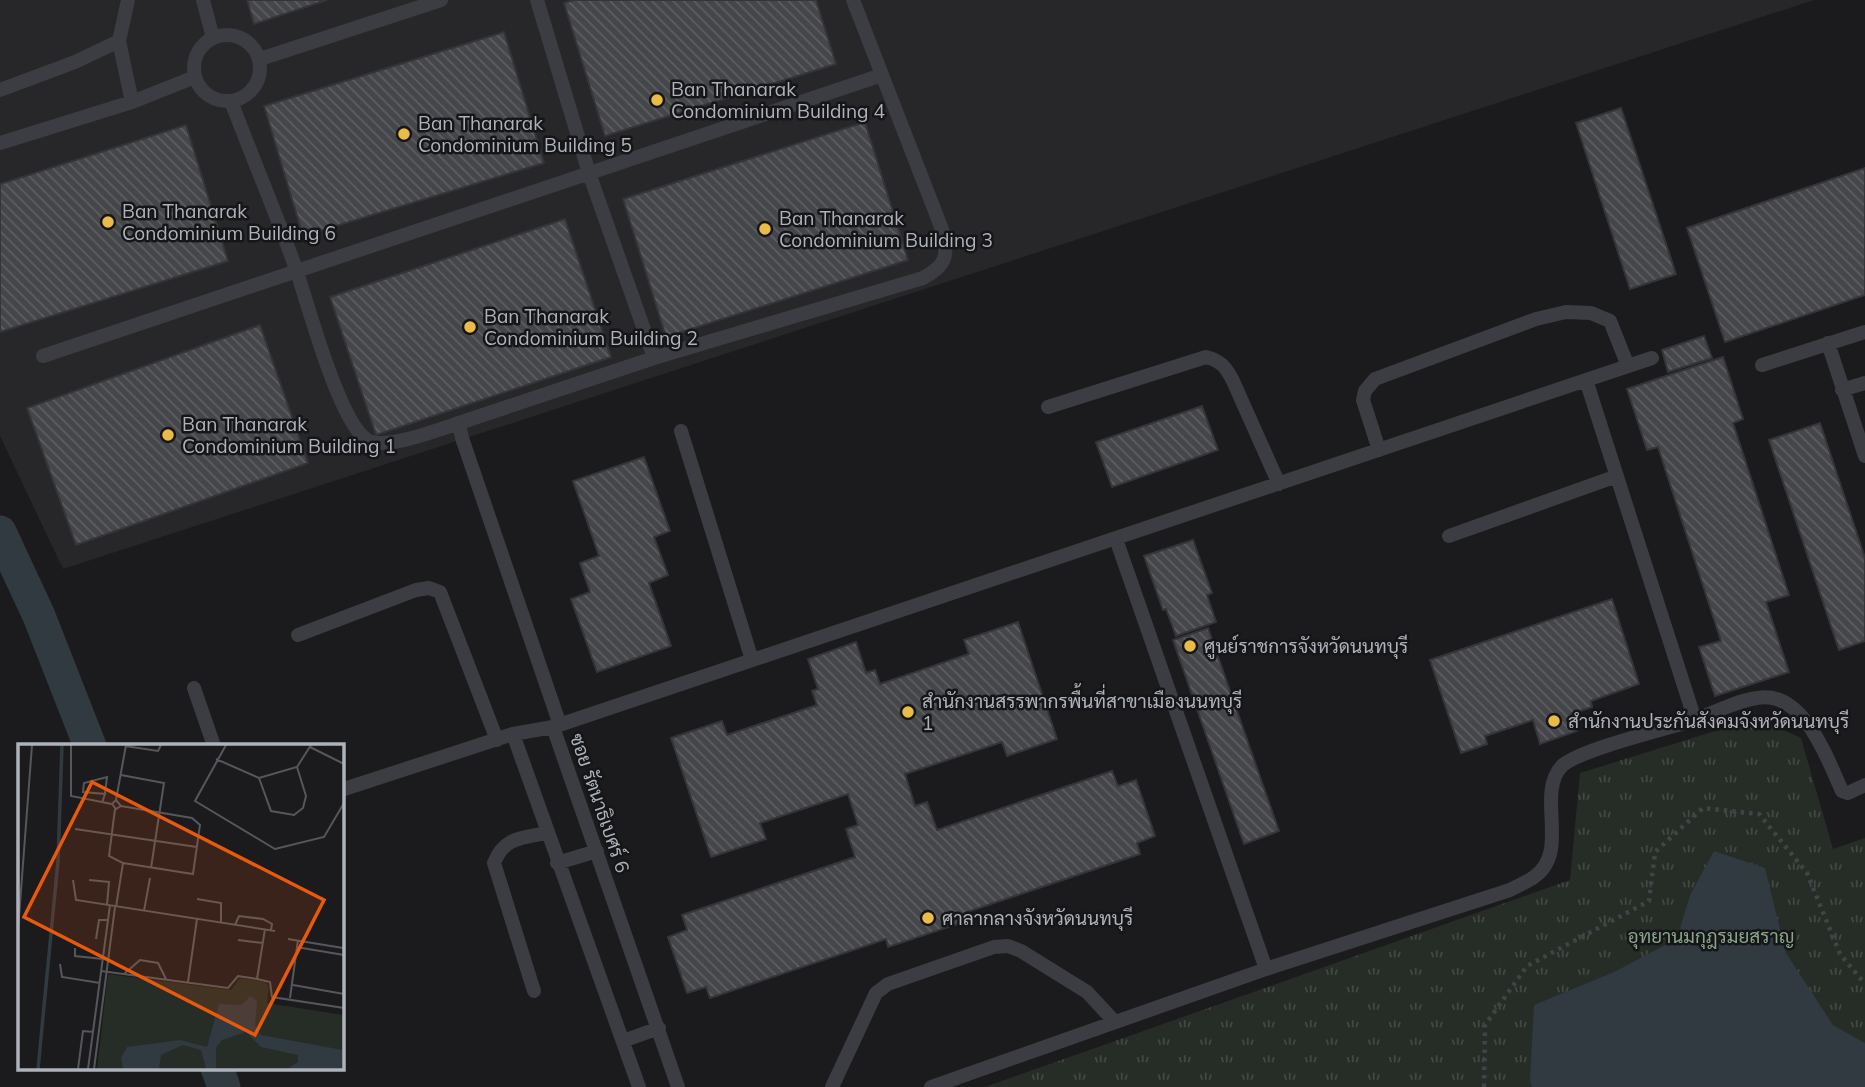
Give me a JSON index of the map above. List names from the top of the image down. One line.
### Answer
{"streets":{"lane":["ซอย รัตนาธิเบศร์ 6"]},"parks":["อุทยานมกุฎรมยสราญ"],"places":["Ban Thanarak Condominium Building 4","Ban Thanarak Condominium Building 5","Ban Thanarak Condominium Building 6","Ban Thanarak Condominium Building 3","Ban Thanarak Condominium Building 2","Ban Thanarak Condominium Building 1","ศูนย์ราชการจังหวัดนนทบุรี","สำนักงานสรรพากรพื้นที่สาขาเมืองนนทบุรี 1","สำนักงานประกันสังคมจังหวัดนนทบุรี","ศาลากลางจังหวัดนนทบุรี"]}
